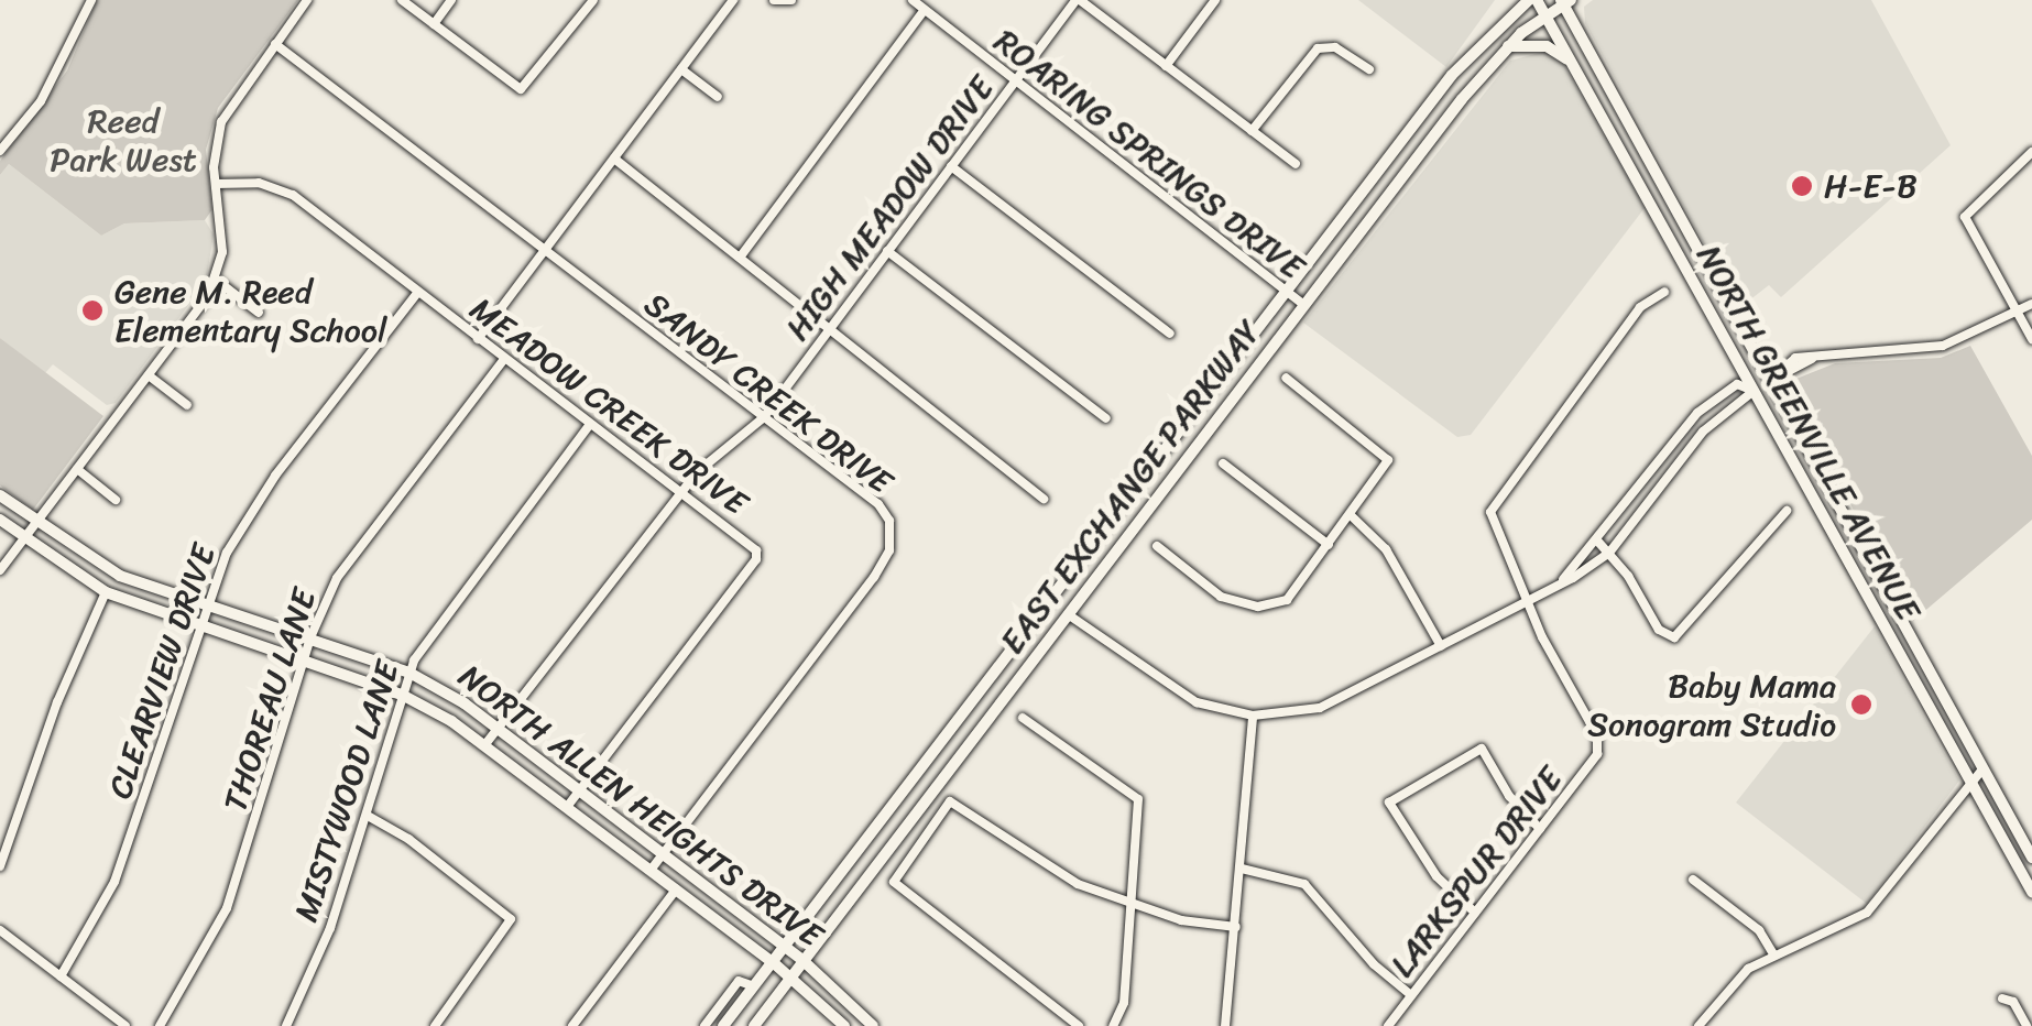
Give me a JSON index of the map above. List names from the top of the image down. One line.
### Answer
{"streets":{"main road":["NORTH GREENVILLE AVENUE","EAST EXCHANGE PARKWAY","NORTH ALLEN HEIGHTS DRIVE"],"street":["ROARING SPRINGS DRIVE","HIGH MEADOW DRIVE","SANDY CREEK DRIVE","MEADOW CREEK DRIVE","CLEARVIEW DRIVE","THOREAU LANE","MISTYWOOD LANE","LARKSPUR DRIVE"]},"crossings":[["ROARING SPRINGS DRIVE","HIGH MEADOW DRIVE"],["ROARING SPRINGS DRIVE","EAST EXCHANGE PARKWAY"],["HIGH MEADOW DRIVE","SANDY CREEK DRIVE"],["HIGH MEADOW DRIVE","MEADOW CREEK DRIVE"],["HIGH MEADOW DRIVE","NORTH ALLEN HEIGHTS DRIVE"],["SANDY CREEK DRIVE","NORTH ALLEN HEIGHTS DRIVE"],["MEADOW CREEK DRIVE","CLEARVIEW DRIVE"],["MEADOW CREEK DRIVE","THOREAU LANE"],["MEADOW CREEK DRIVE","MISTYWOOD LANE"],["MEADOW CREEK DRIVE","NORTH ALLEN HEIGHTS DRIVE"],["NORTH GREENVILLE AVENUE","EAST EXCHANGE PARKWAY"],["EAST EXCHANGE PARKWAY","NORTH ALLEN HEIGHTS DRIVE"],["CLEARVIEW DRIVE","NORTH ALLEN HEIGHTS DRIVE"],["THOREAU LANE","NORTH ALLEN HEIGHTS DRIVE"],["MISTYWOOD LANE","NORTH ALLEN HEIGHTS DRIVE"]],"parks":["Reed Park West"],"places":["H-E-B","Gene M. Reed Elementary School","Baby Mama Sonogram Studio"]}
